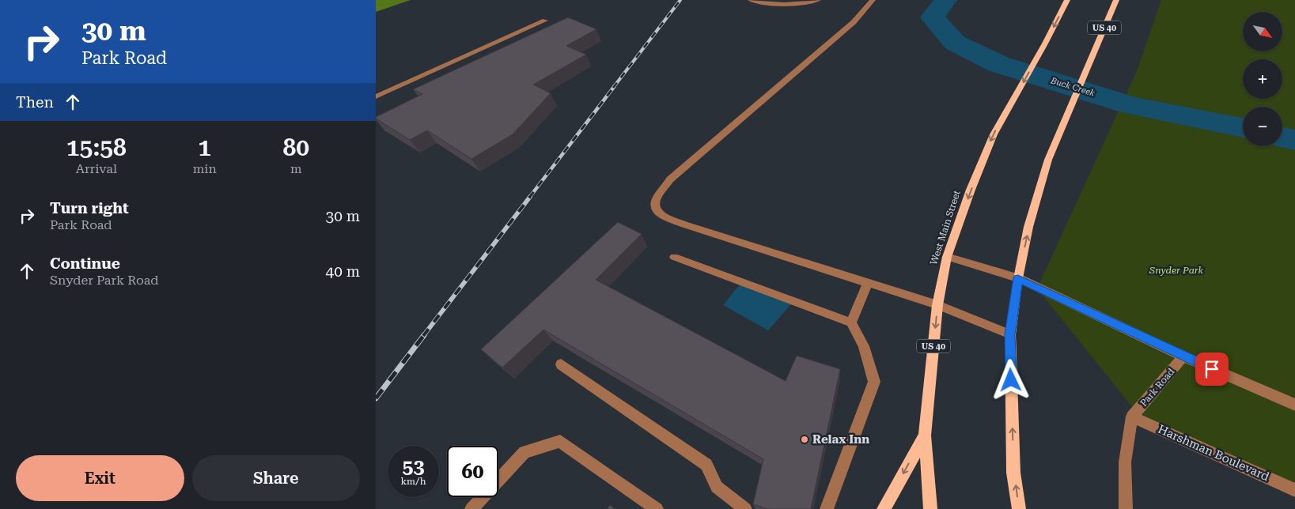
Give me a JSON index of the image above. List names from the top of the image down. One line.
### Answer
{"streets":{"main road":["US 40","West Main Street"],"street":["Park Road","Harshman Boulevard"]},"crossings":[["Park Road","Harshman Boulevard"]],"water":["Buck Creek"],"parks":["Snyder Park"],"places":["Relax Inn"],"north":"bottom right","page":{"turn":["30 m","Park Road"],"map_buttons":["+","−"],"then":"Then","eta":["15:58","Arrival","1","min","80","m"],"list":[{"name":"Turn right","note":"Park Road","value":"30 m"},{"name":"Continue","note":"Snyder Park Road","value":"40 m"}],"speed":"53 km/h","limit":"60","buttons":["Exit","Share"]}}
